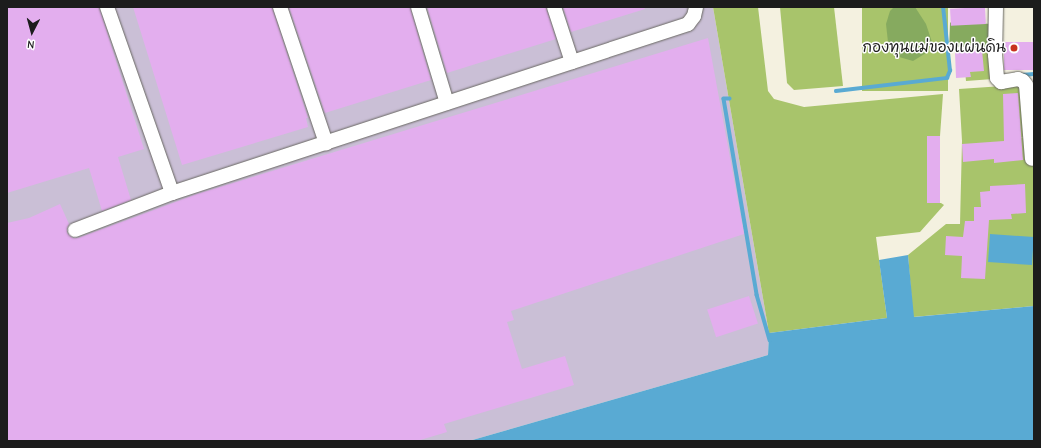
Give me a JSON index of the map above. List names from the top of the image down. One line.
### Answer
{"places":["กองทุนแม่ของแผ่นดิน"],"north":"bottom"}
